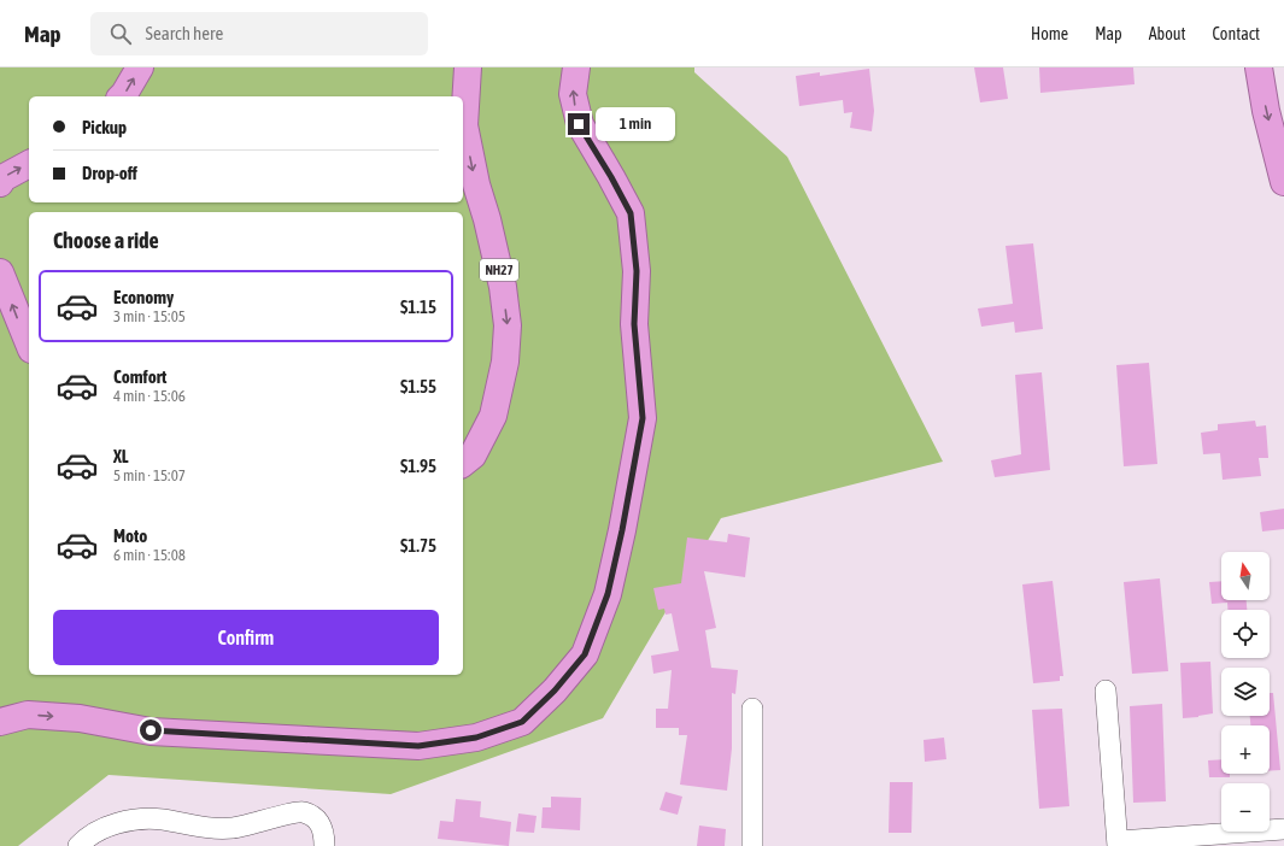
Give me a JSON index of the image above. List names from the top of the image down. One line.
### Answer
{"streets":{"highway":["NH27"]},"north":"top","page":{"header":"Map","search":"Search here","nav":["Home","Map","About","Contact"],"banner":["Pickup","Drop-off"],"bubble":"1 min","heading":"Choose a ride","list":[{"name":"Economy","note":"3 min · 15:05","value":"$1.15"},{"name":"Comfort","note":"4 min · 15:06","value":"$1.55"},{"name":"XL","note":"5 min · 15:07","value":"$1.95"},{"name":"Moto","note":"6 min · 15:08","value":"$1.75"}],"map_buttons":["+","−"],"buttons":"Confirm"}}
